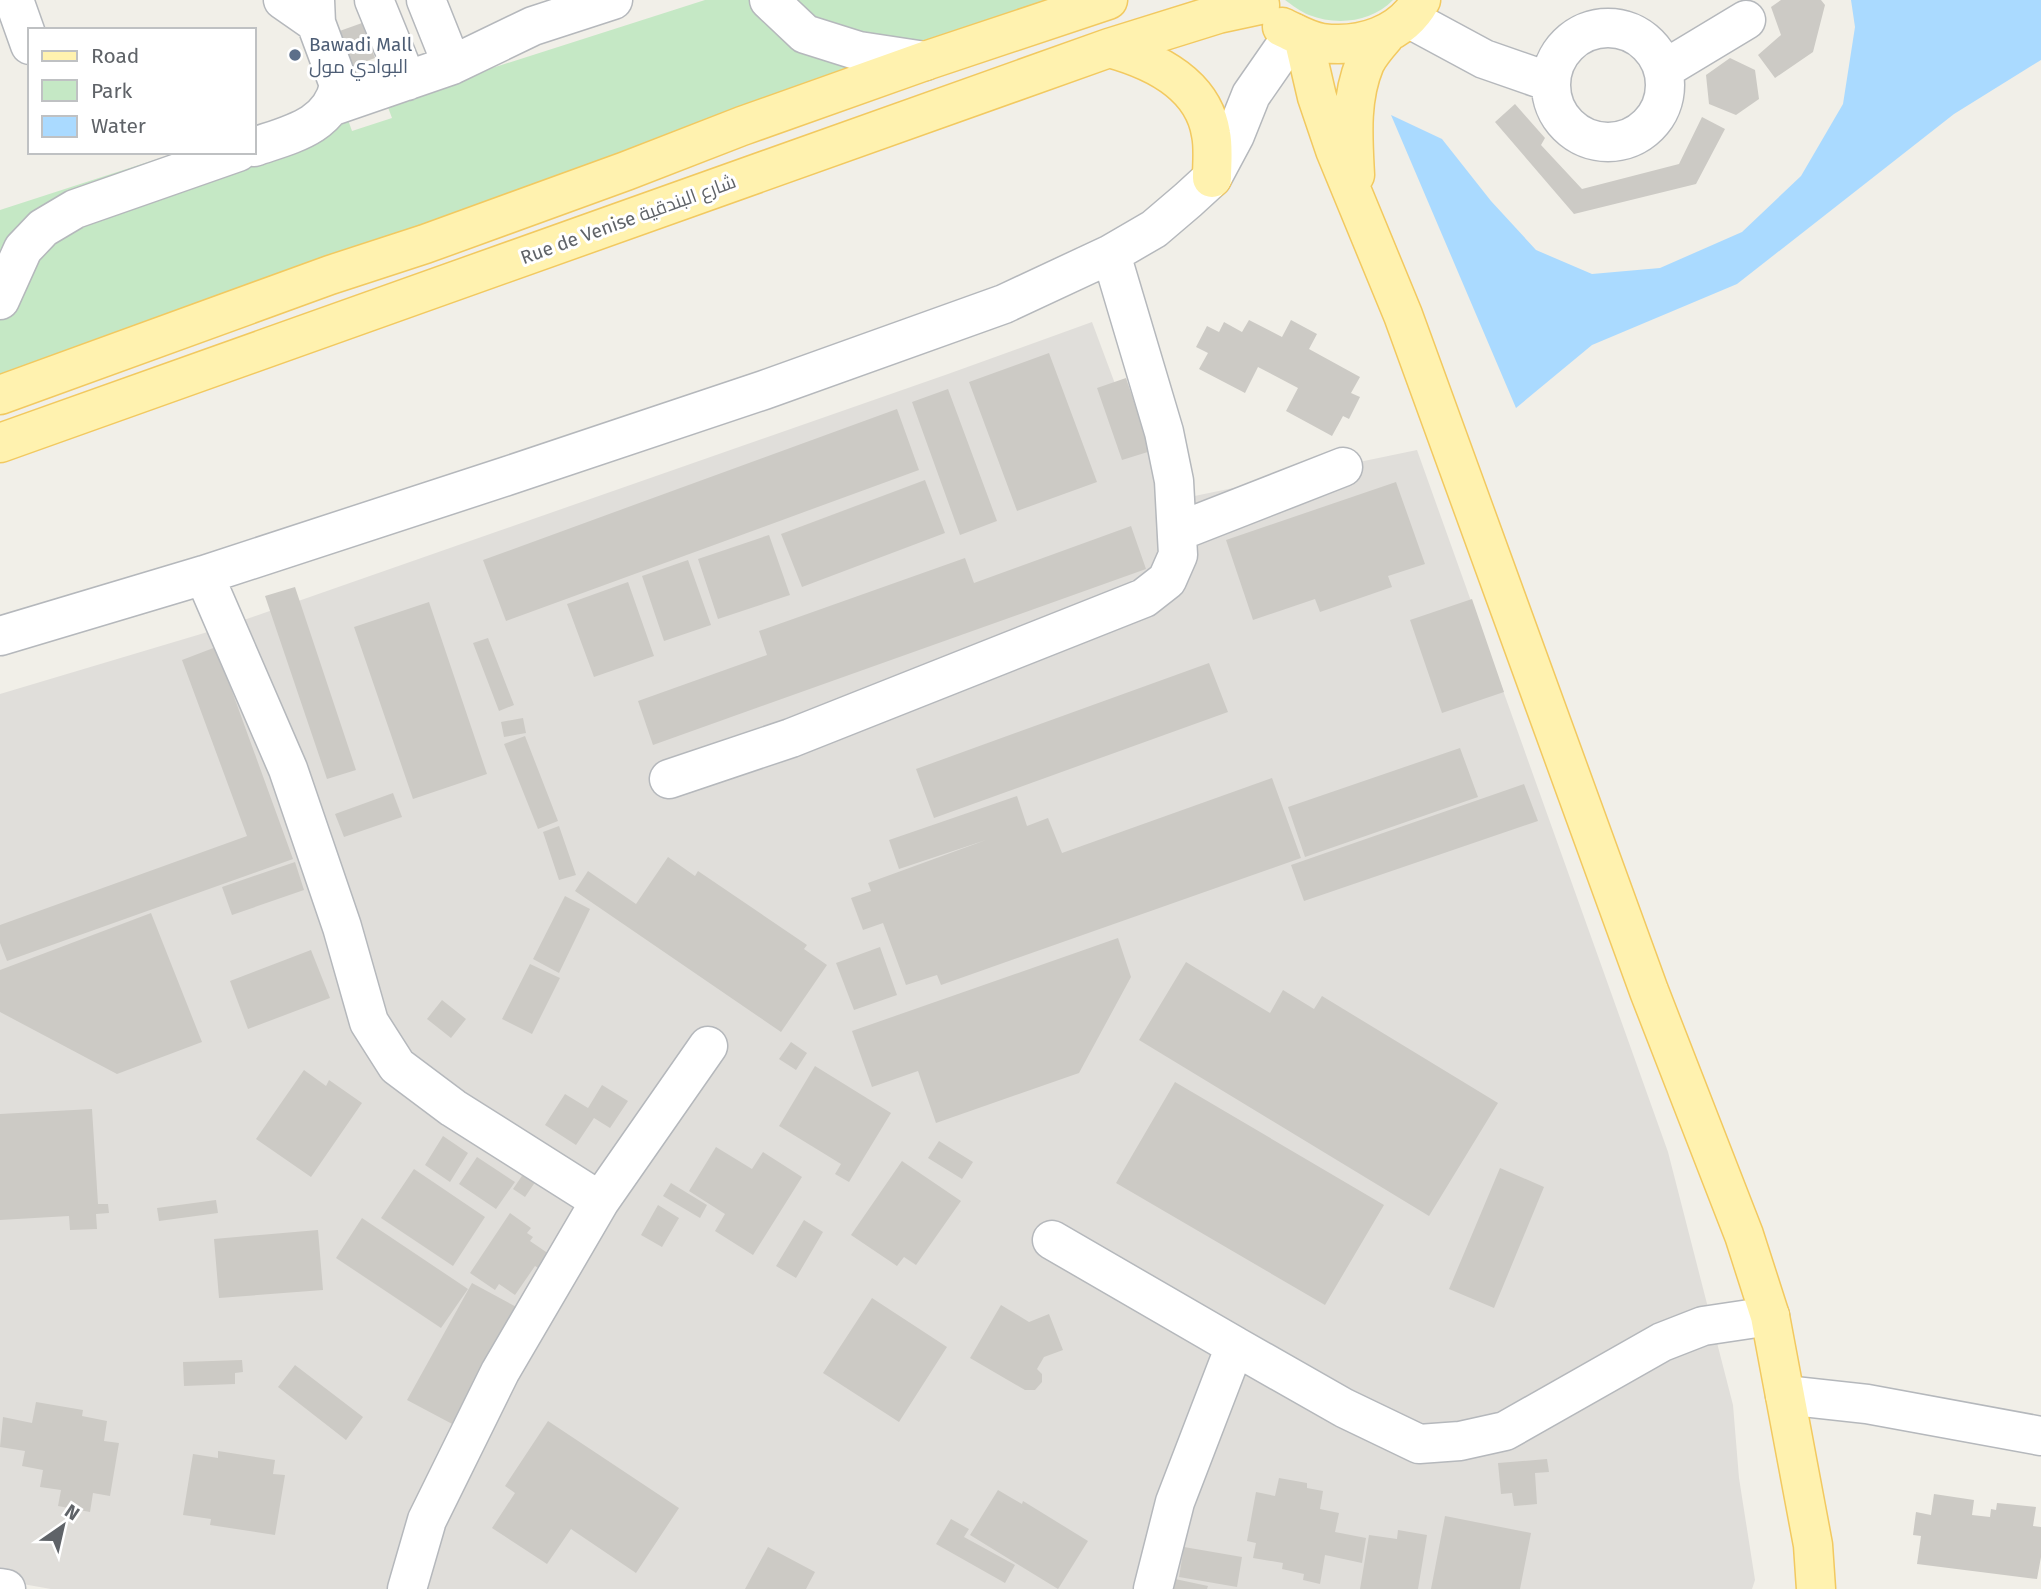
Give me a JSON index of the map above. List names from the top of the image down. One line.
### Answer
{"streets":{"main road":["Rue de Venise شارع البندقية"]},"places":["Bawadi Mall البوادي مول"],"legend":["Road","Park","Water"],"north":"top right"}
